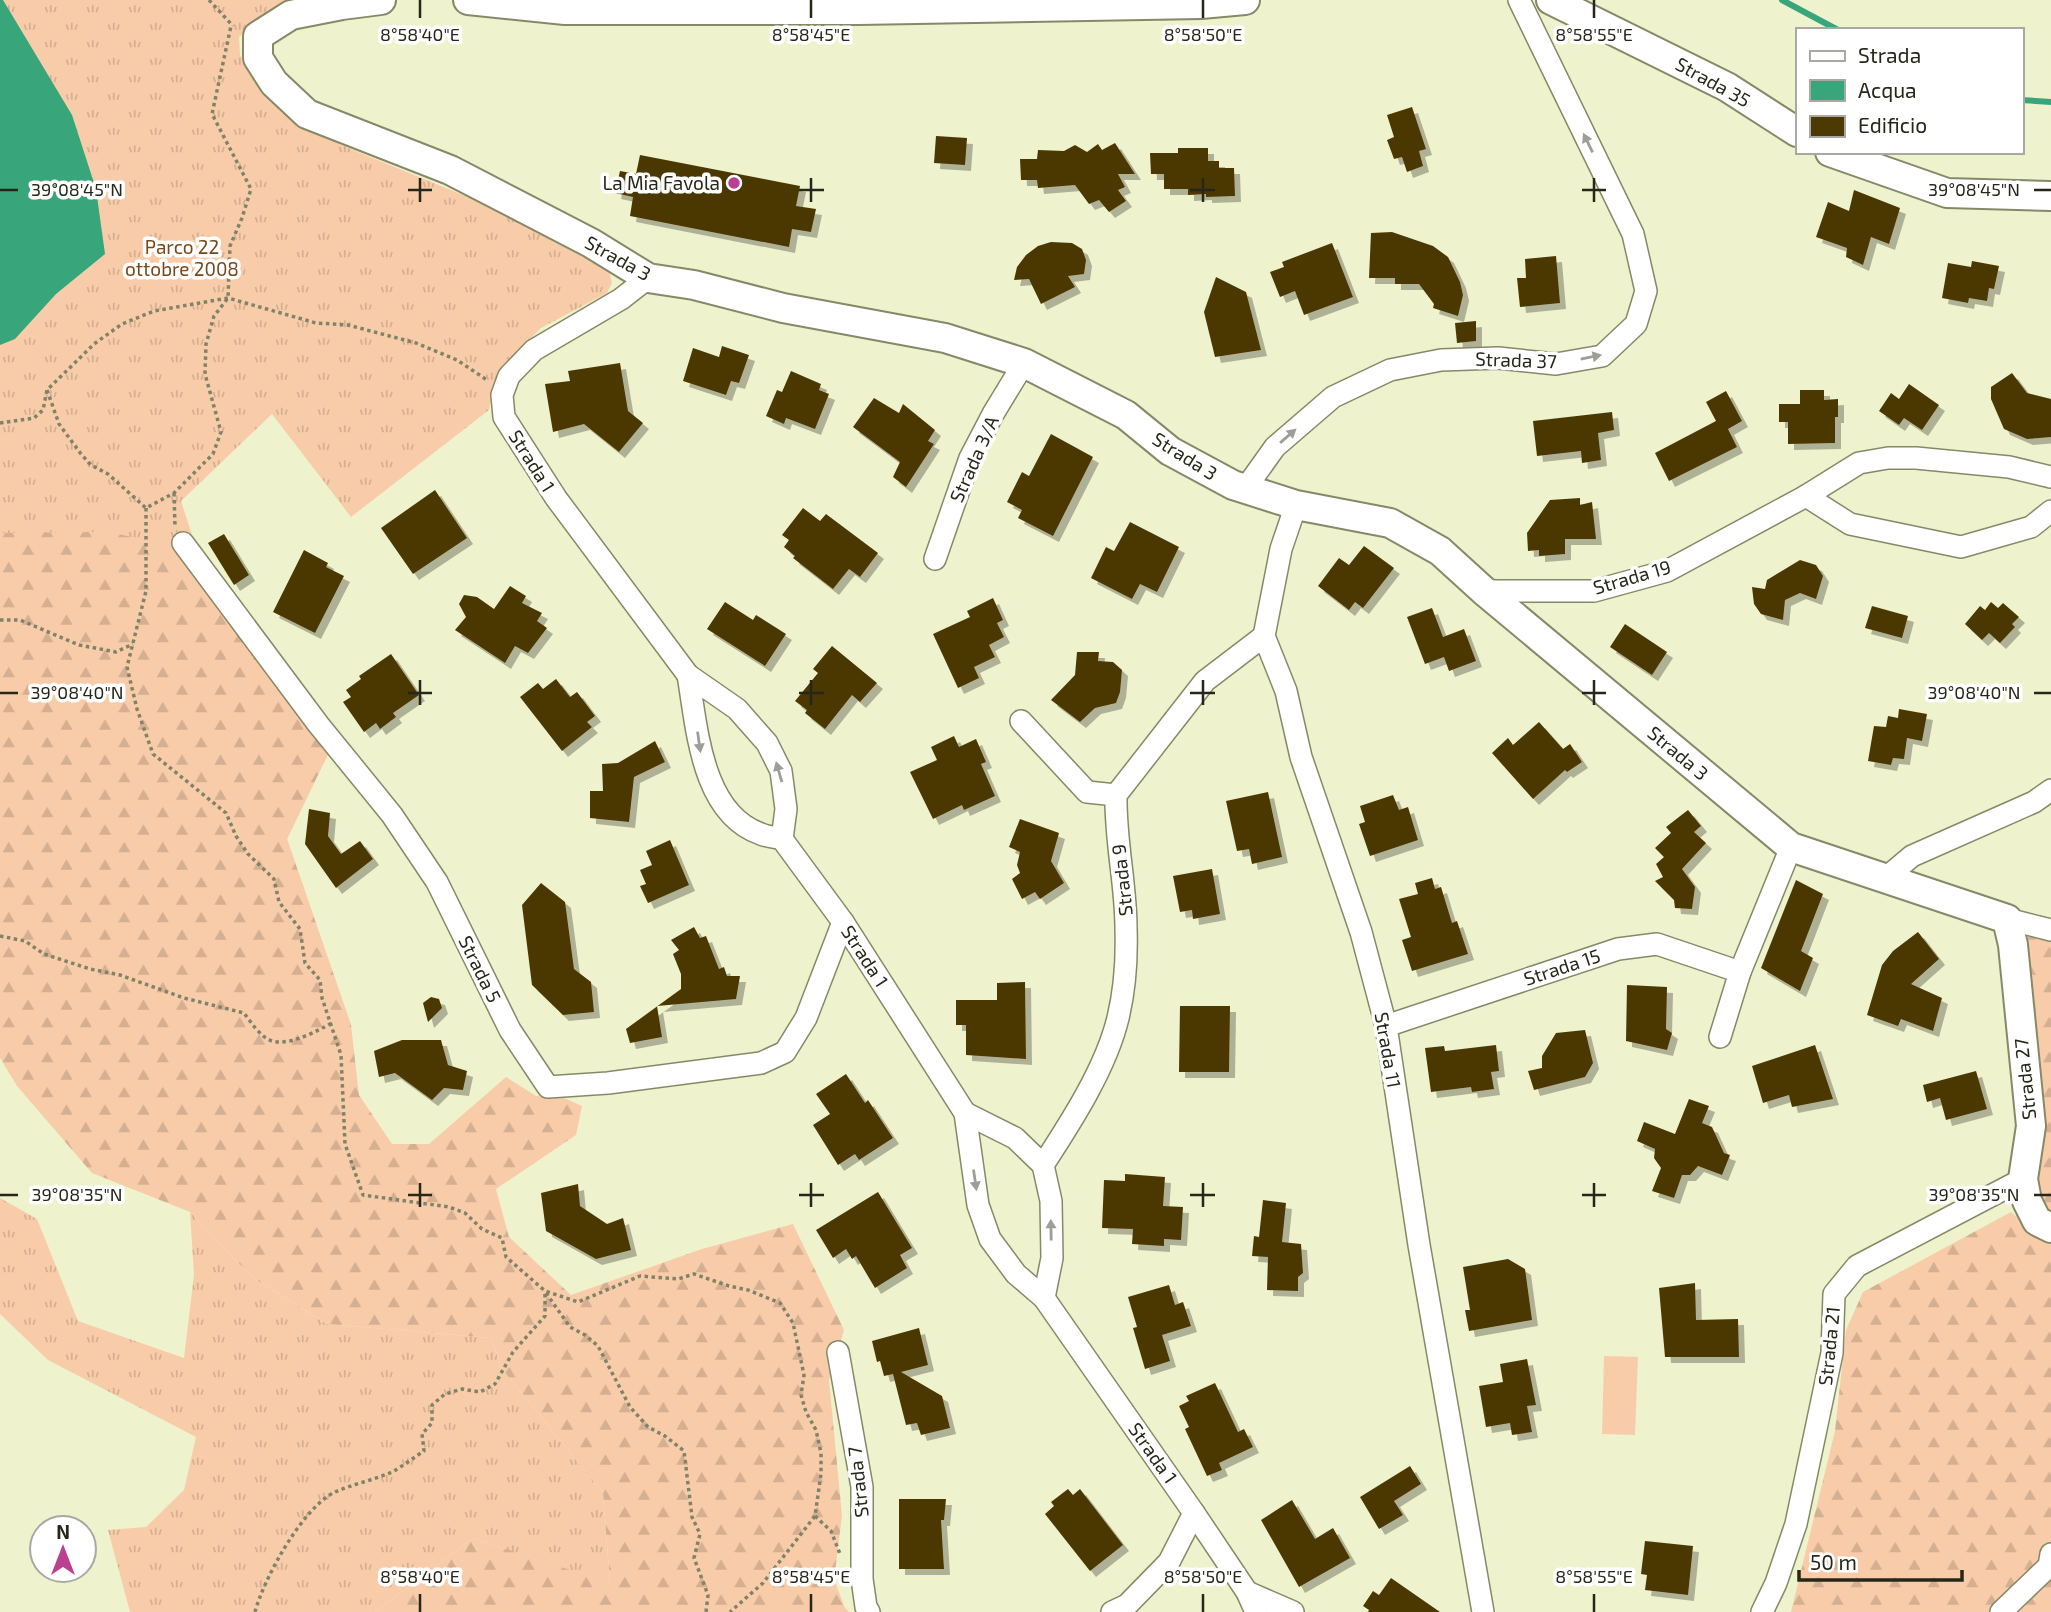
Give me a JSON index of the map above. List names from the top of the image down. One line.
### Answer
{"streets":{"street":["Strada 35","Strada 3","Strada 37","Strada 3/A","Strada 1","Strada 19","Strada 9","Strada 15","Strada 5","Strada 11","Strada 27","Strada 21","Strada 7"]},"crossings":[["Strada 3","Strada 37"],["Strada 3","Strada 3/A"],["Strada 3","Strada 19"],["Strada 3","Strada 27"],["Strada 1","Strada 5"],["Strada 15","Strada 11"],["Strada 27","Strada 21"]],"parks":["Parco 22 ottobre 2008"],"places":["La Mia Favola"],"legend":["Strada","Acqua","Edificio"],"scale_bar":"50 m","north":"top","coordinates":["8°58'40\"E","8°58'45\"E","8°58'50\"E","8°58'55\"E","39°08'45\"N","39°08'40\"N","39°08'35\"N"]}
